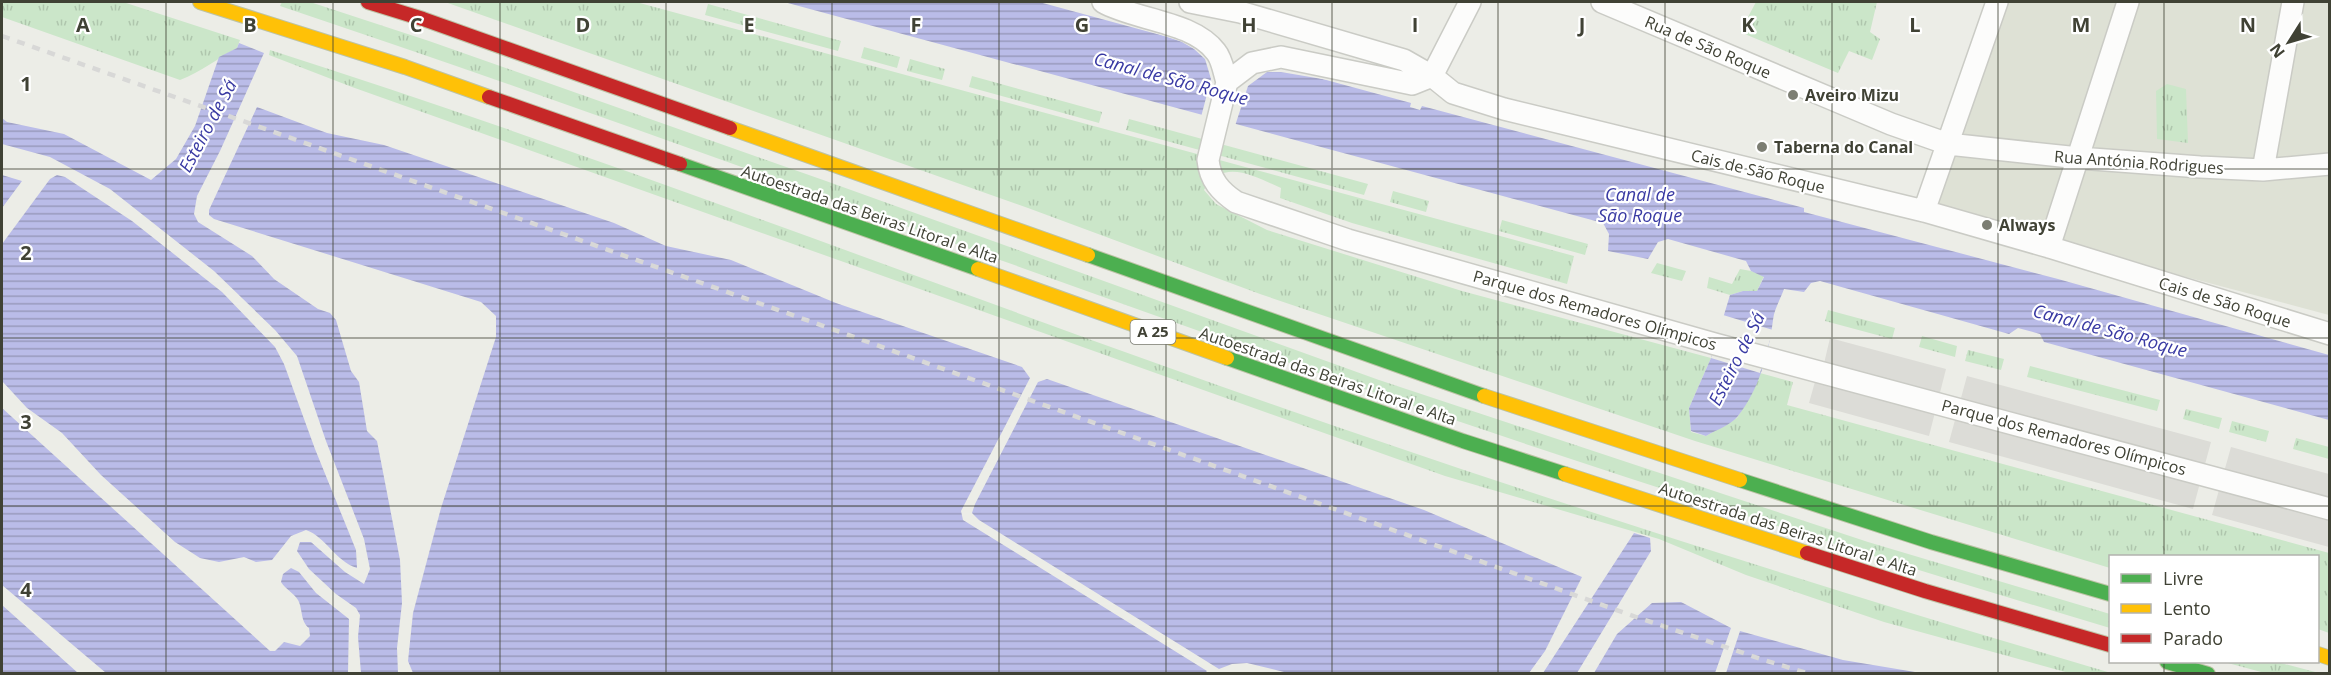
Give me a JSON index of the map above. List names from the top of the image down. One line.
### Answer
{"streets":{"highway":["Autoestrada das Beiras Litoral e Alta","A 25"],"street":["Rua de São Roque","Rua Antónia Rodrigues","Cais de São Roque","Parque dos Remadores Olímpicos"]},"crossings":[["Rua de São Roque","Rua Antónia Rodrigues"]],"water":["Canal de São Roque","Esteiro de Sá"],"places":["Aveiro Mizu","Taberna do Canal","Always"],"legend":["Livre","Lento","Parado"],"north":"bottom left","grid":{"columns":["A","B","C","D","E","F","G","H","I","J","K","L","M","N"],"rows":["1","2","3","4"]}}
